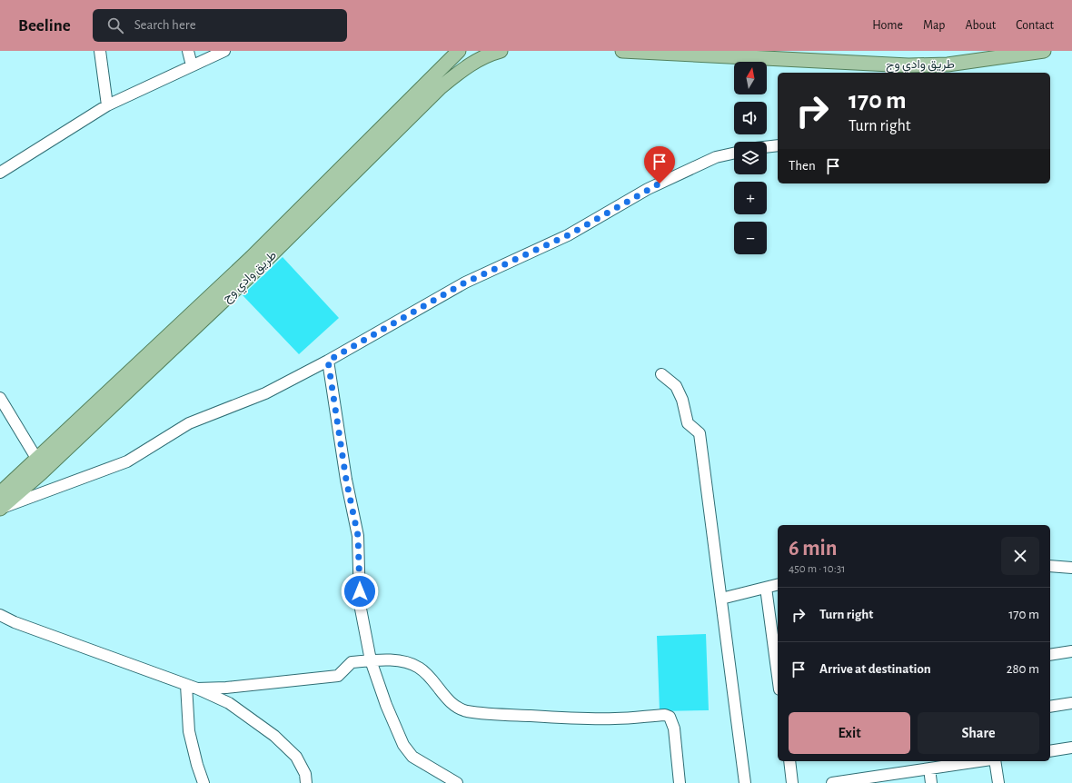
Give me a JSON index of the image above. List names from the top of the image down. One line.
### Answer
{"streets":{"main road":["طريق وادي وج"]},"north":"top","page":{"header":"Beeline","search":"Search here","nav":["Home","Map","About","Contact"],"map_buttons":["+","−"],"turn":["170 m","Turn right"],"then":"Then","heading":["6 min","450 m · 10:31"],"list":[{"name":"Turn right","value":"170 m"},{"name":"Arrive at destination","value":"280 m"}],"buttons":["Exit","Share"]}}
